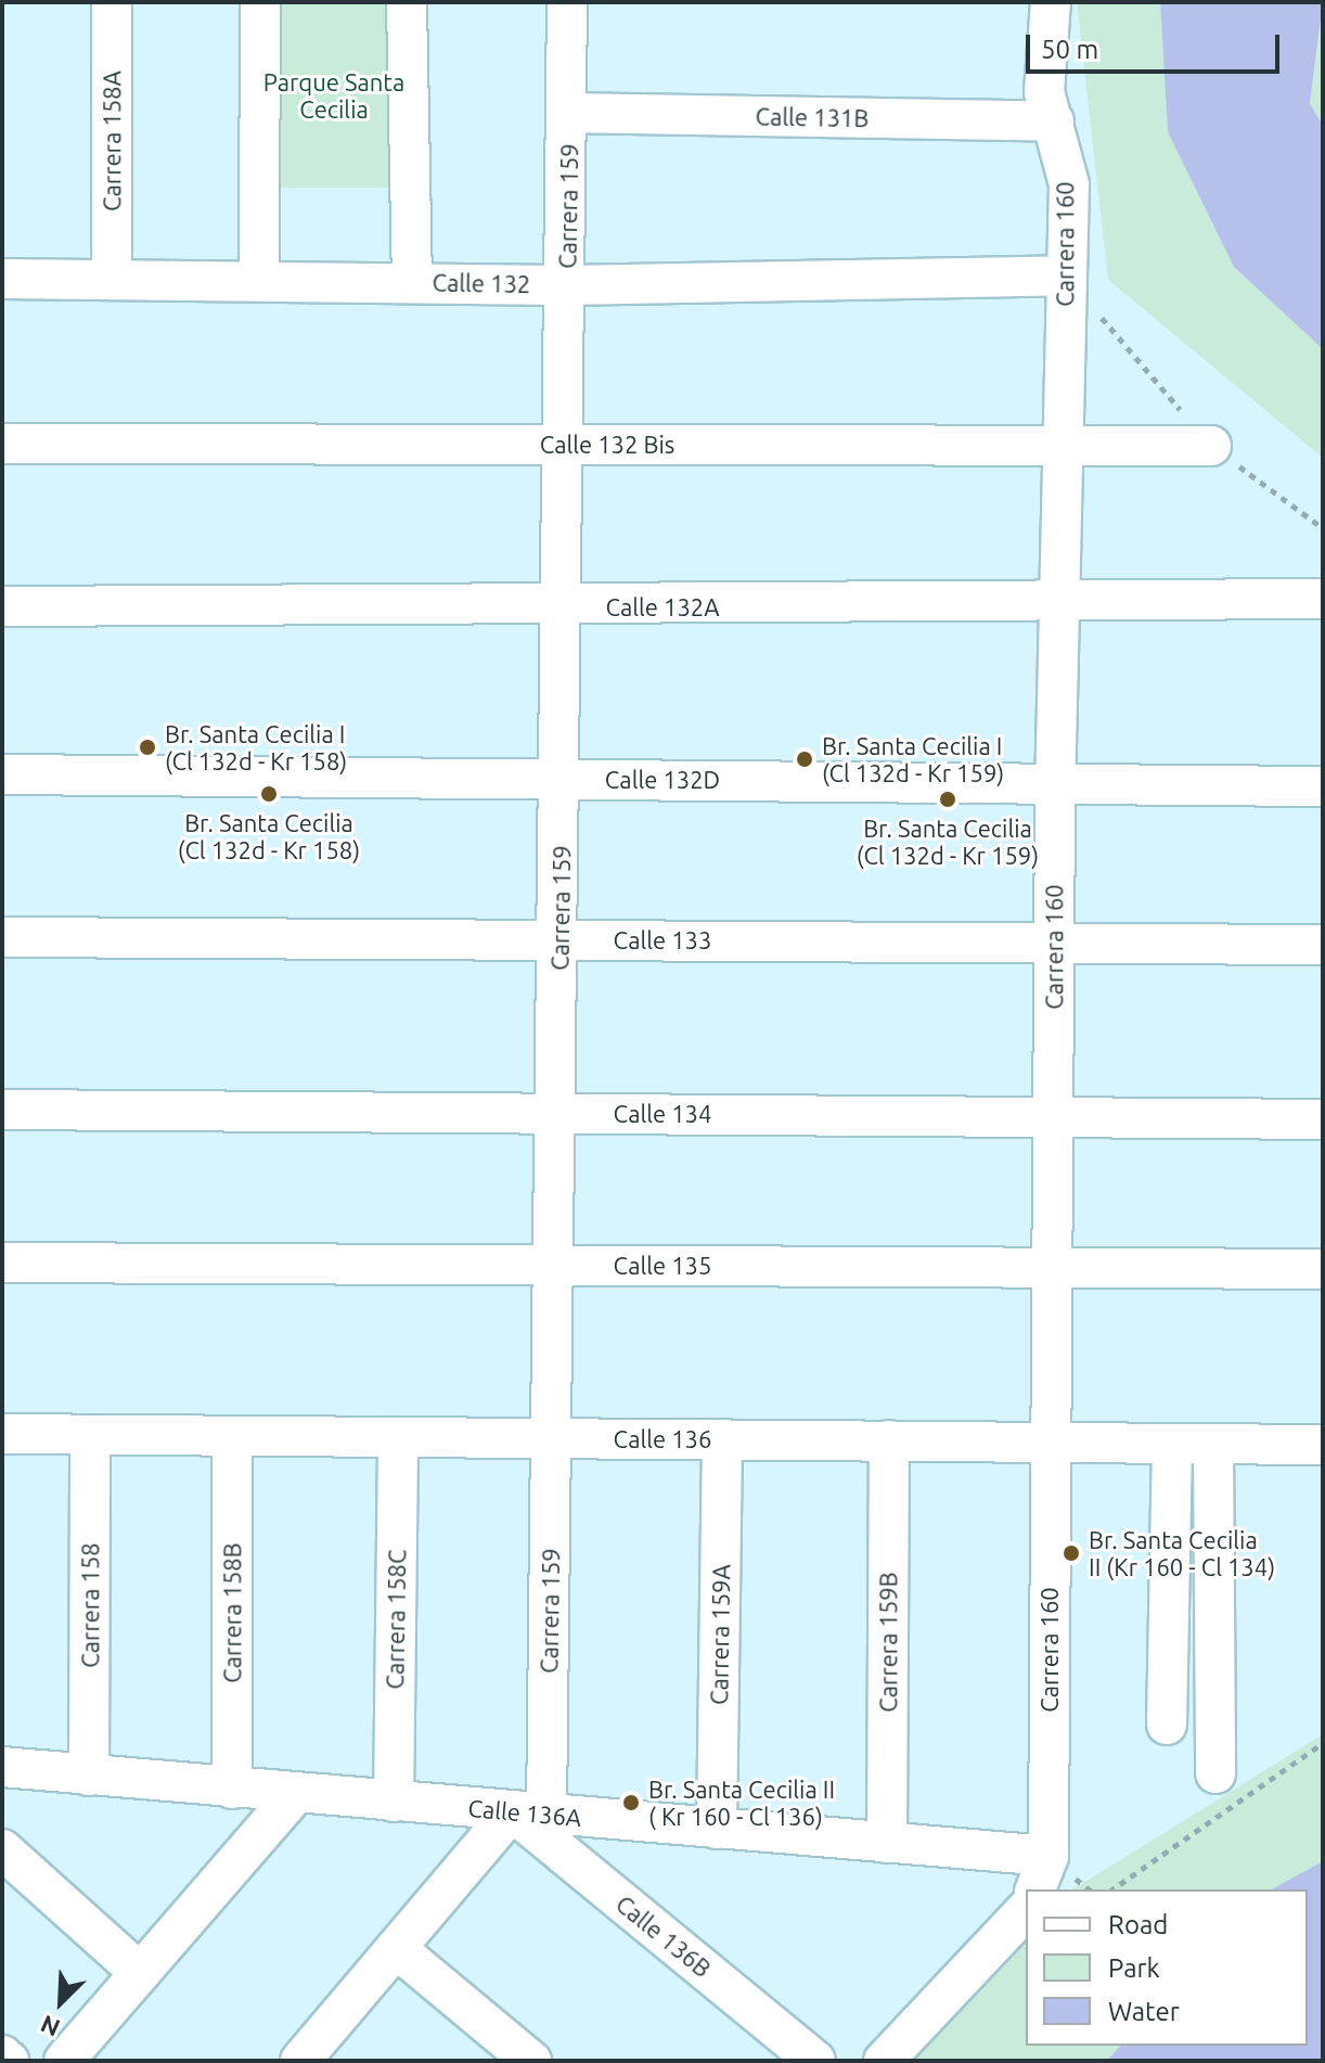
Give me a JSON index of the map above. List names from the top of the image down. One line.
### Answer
{"streets":{"street":["Calle 131B","Carrera 158A","Carrera 159","Carrera 160","Calle 132","Calle 132 Bis","Calle 132A","Calle 132D","Calle 133","Calle 134","Calle 135","Calle 136","Carrera 158","Carrera 158B","Carrera 158C","Carrera 159A","Carrera 159B","Calle 136A","Calle 136B"]},"crossings":[["Calle 131B","Carrera 159"],["Calle 131B","Carrera 160"],["Carrera 158A","Calle 132"],["Carrera 159","Calle 132"],["Carrera 159","Calle 132 Bis"],["Carrera 159","Calle 132A"],["Carrera 159","Calle 132D"],["Carrera 159","Calle 133"],["Carrera 159","Calle 134"],["Carrera 159","Calle 135"],["Carrera 159","Calle 136"],["Carrera 159","Calle 136A"],["Carrera 159","Calle 136B"],["Carrera 160","Calle 132"],["Carrera 160","Calle 132 Bis"],["Carrera 160","Calle 132A"],["Carrera 160","Calle 132D"],["Carrera 160","Calle 133"],["Carrera 160","Calle 134"],["Carrera 160","Calle 135"],["Carrera 160","Calle 136"],["Carrera 160","Calle 136A"],["Calle 136","Carrera 158"],["Calle 136","Carrera 158B"],["Calle 136","Carrera 158C"],["Calle 136","Carrera 159A"],["Calle 136","Carrera 159B"],["Carrera 158","Calle 136A"],["Carrera 158B","Calle 136A"],["Carrera 158C","Calle 136A"],["Carrera 159A","Calle 136A"],["Carrera 159B","Calle 136A"],["Calle 136A","Calle 136B"]],"parks":["Parque Santa Cecilia"],"places":["Br. Santa Cecilia I (Cl 132d - Kr 158)","Br. Santa Cecilia I (Cl 132d - Kr 159)","Br. Santa Cecilia (Cl 132d - Kr 158)","Br. Santa Cecilia (Cl 132d - Kr 159)","Br. Santa Cecilia II (Kr 160 - Cl 134)","Br. Santa Cecilia II ( Kr 160 - Cl 136)"],"legend":["Road","Park","Water"],"scale_bar":"50 m","north":"bottom left"}
